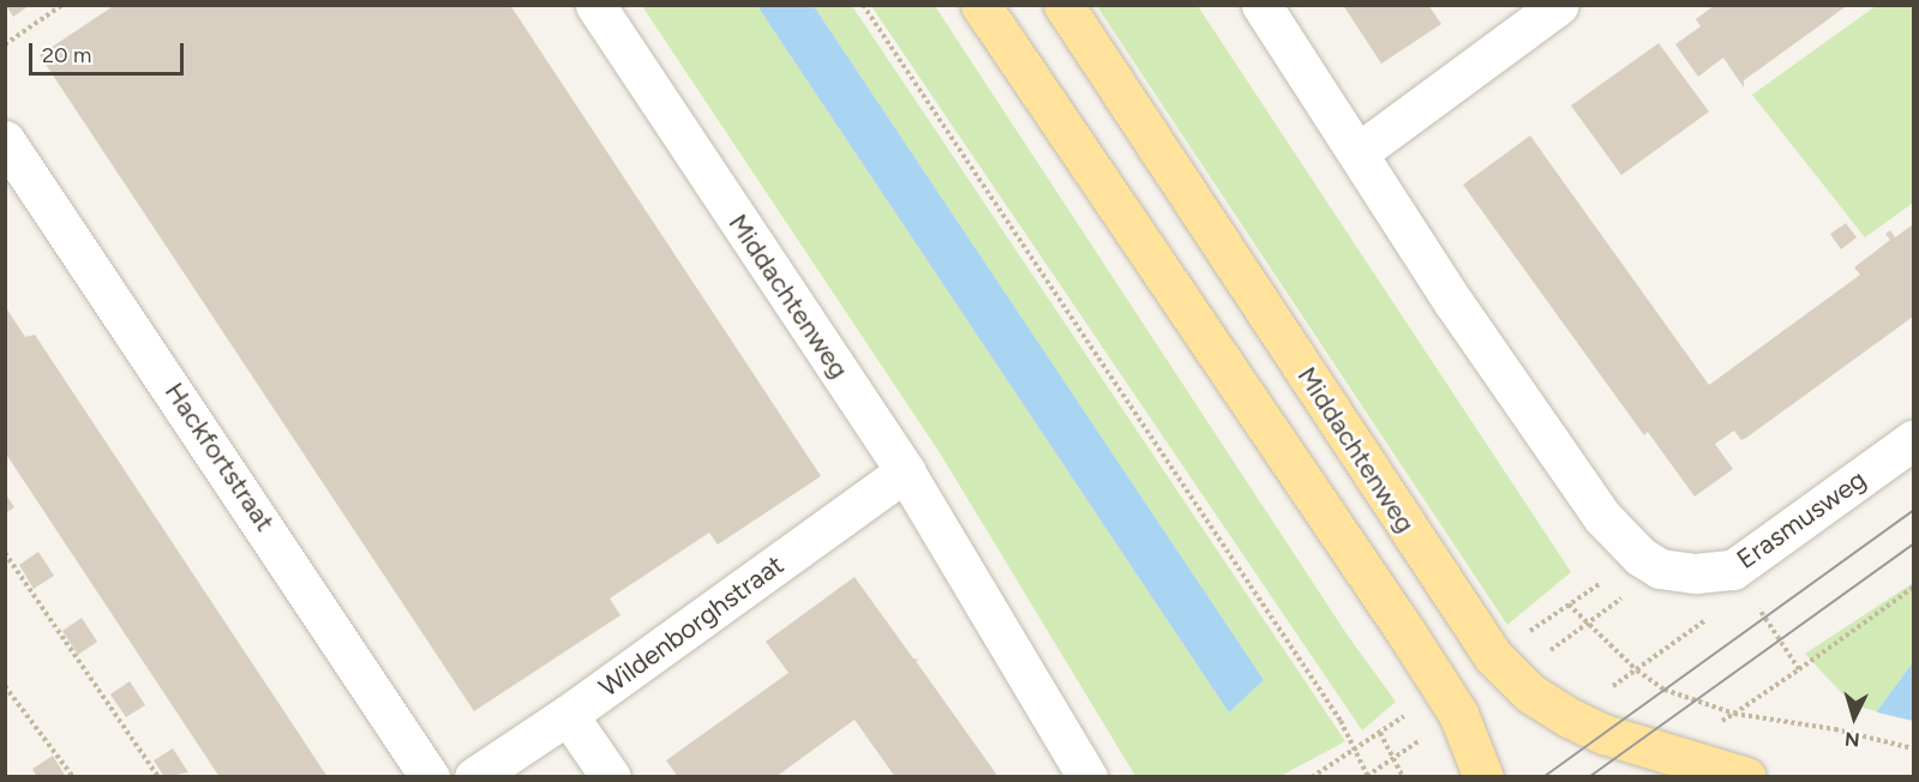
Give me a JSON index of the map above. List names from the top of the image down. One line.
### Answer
{"streets":{"main road":["Middachtenweg"],"street":["Hackfortstraat","Erasmusweg","Wildenborghstraat"]},"crossings":[["Middachtenweg","Wildenborghstraat"]],"scale_bar":"20 m","north":"bottom"}
